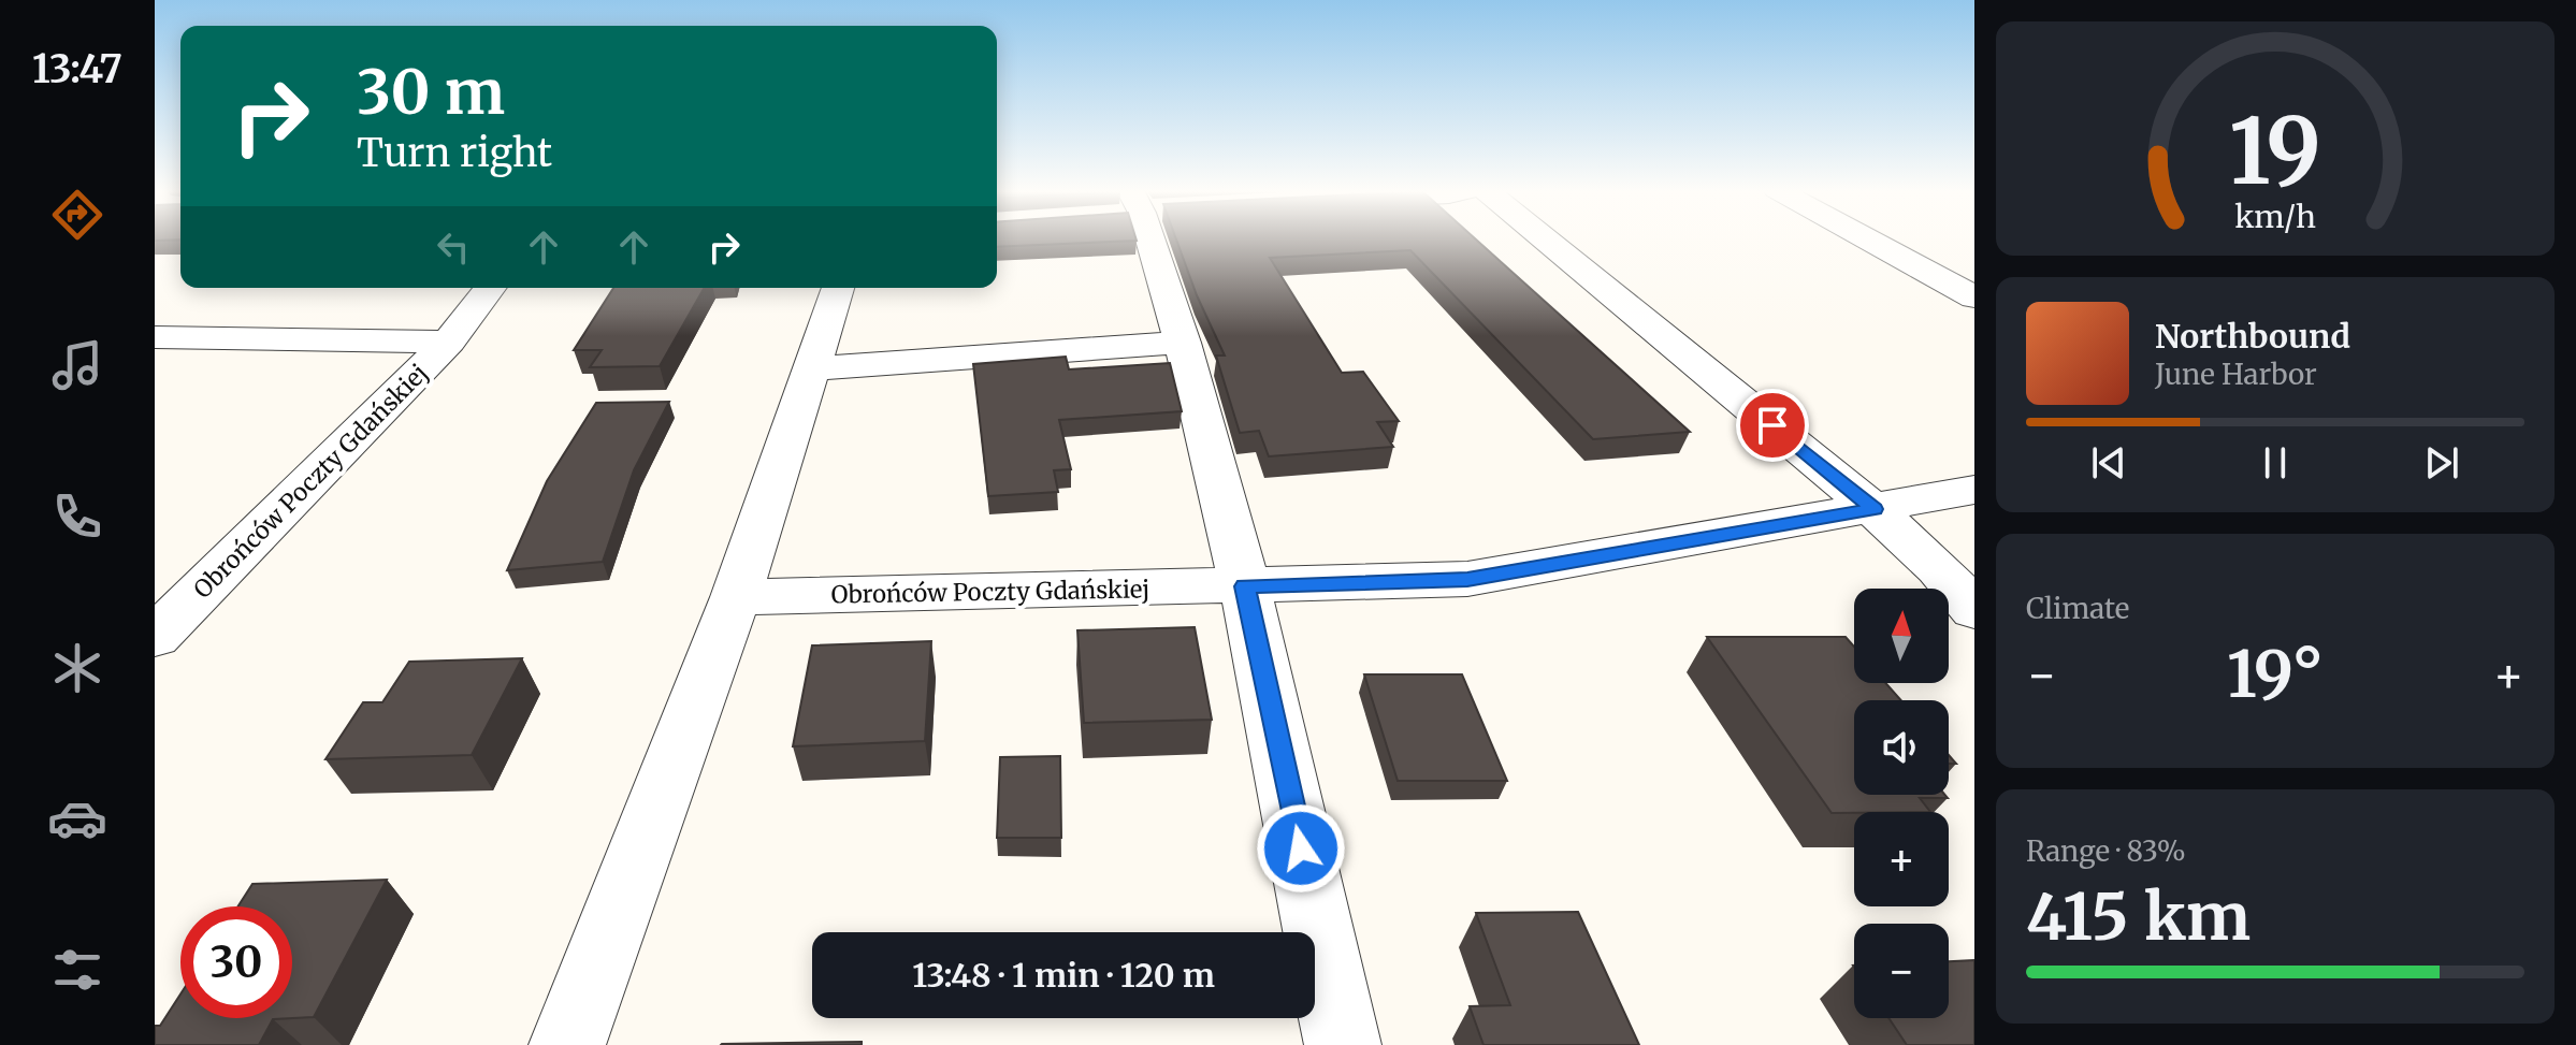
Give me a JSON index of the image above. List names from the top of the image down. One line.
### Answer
{"streets":{"street":["Obrońców Poczty Gdańskiej"]},"north":"top","page":{"tabs":"13:47","turn":["30 m","Turn right"],"song":["Northbound","June Harbor"],"tile":["Climate",["Range · 83%","415 km"]],"map_buttons":["+","−"],"heat":["−","19°","+"],"limit":"30","trip":"13:48 · 1 min · 120 m","gauge":["19","km/h"]}}
